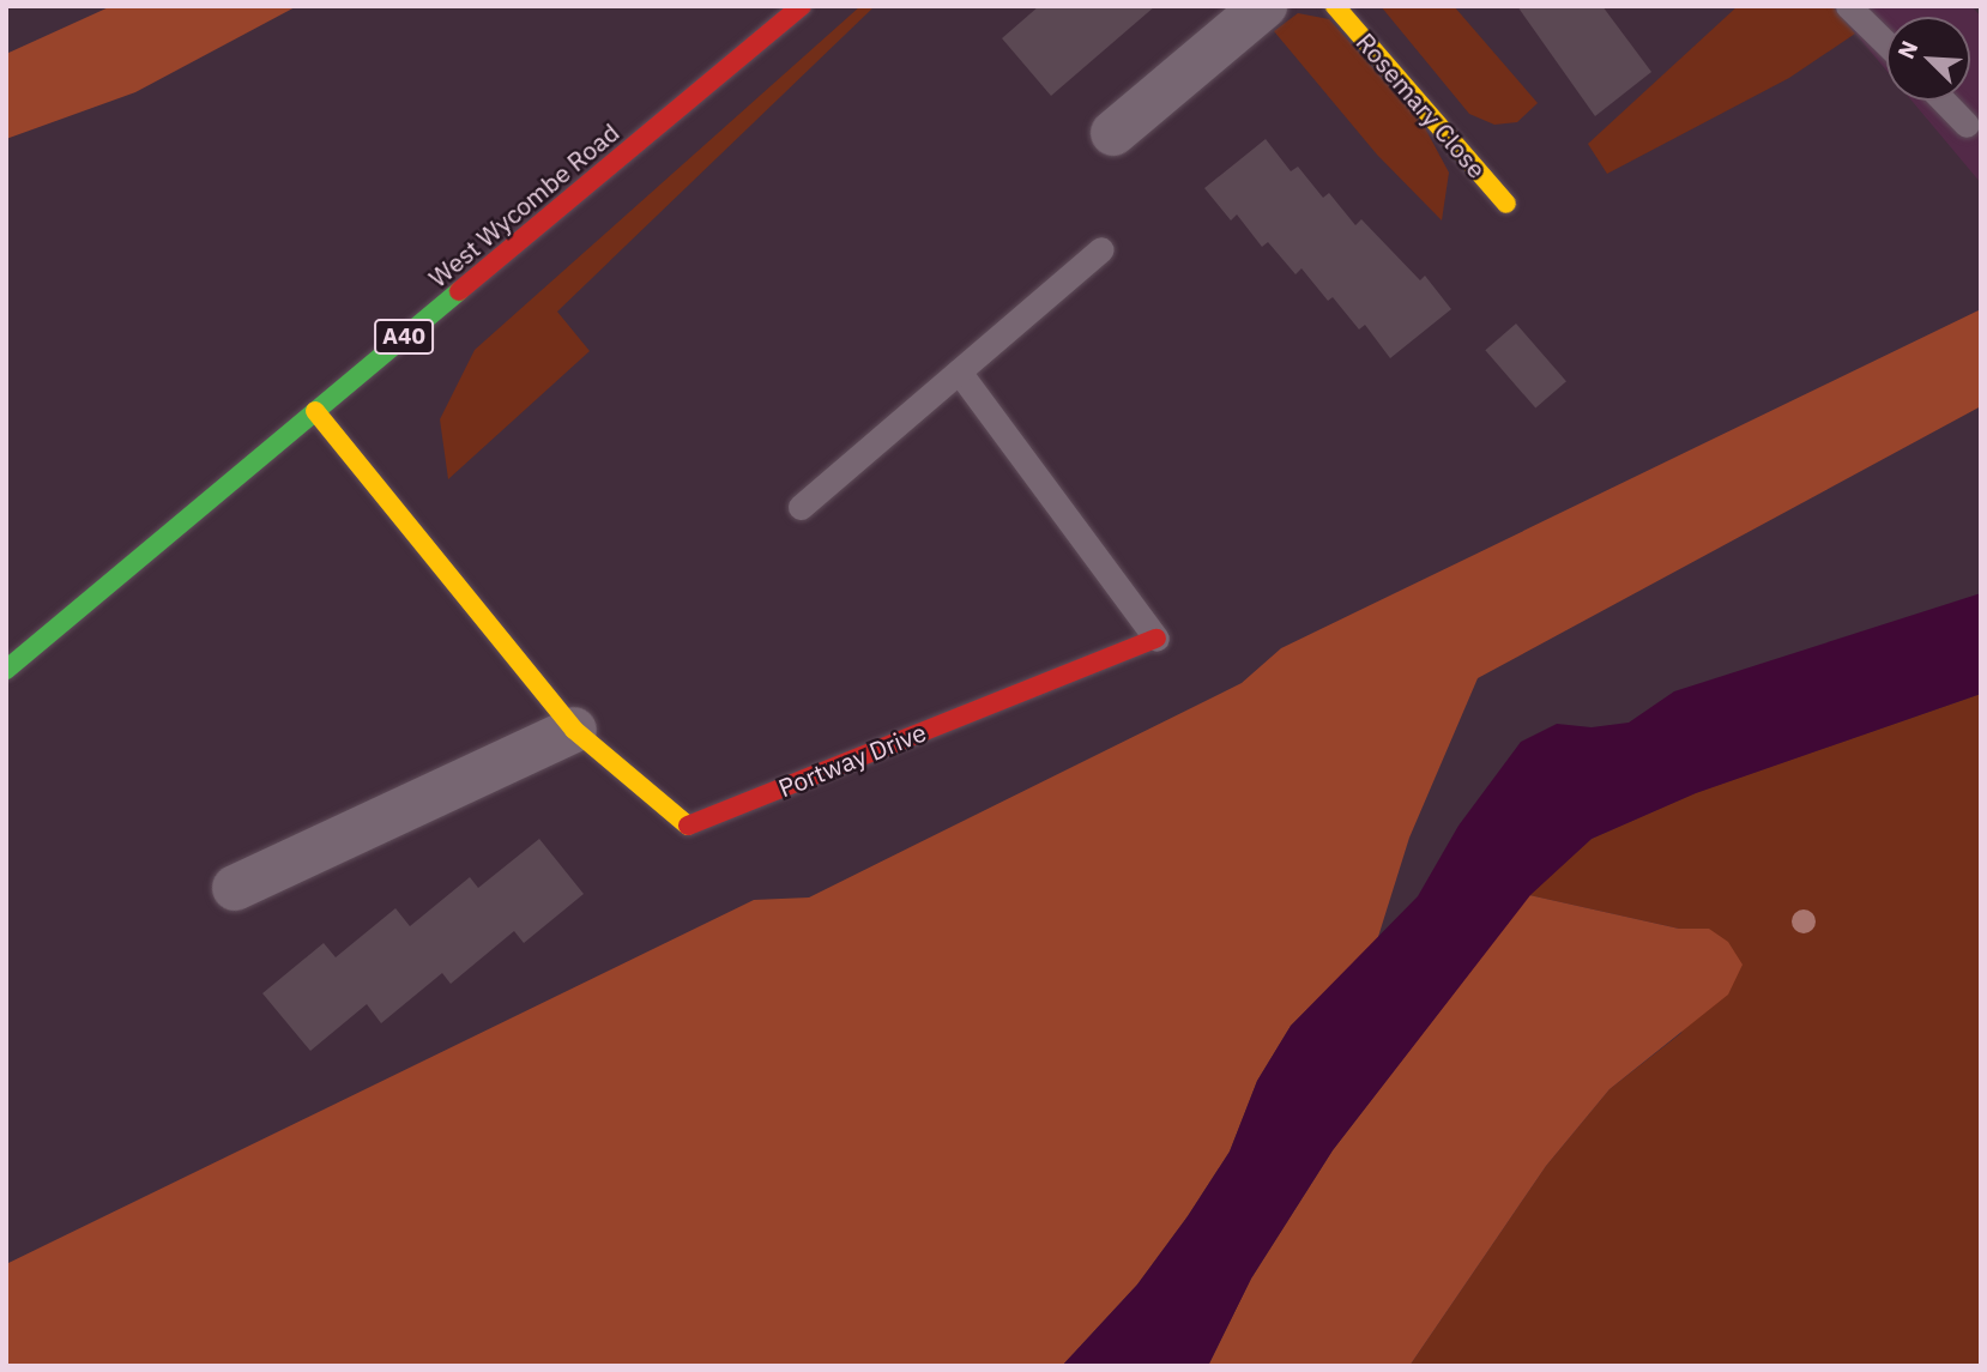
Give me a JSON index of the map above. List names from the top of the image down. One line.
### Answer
{"streets":{"main road":["Rosemary Close","West Wycombe Road","A40","Portway Drive"]},"crossings":[["West Wycombe Road","Portway Drive"]],"north":"top left"}
